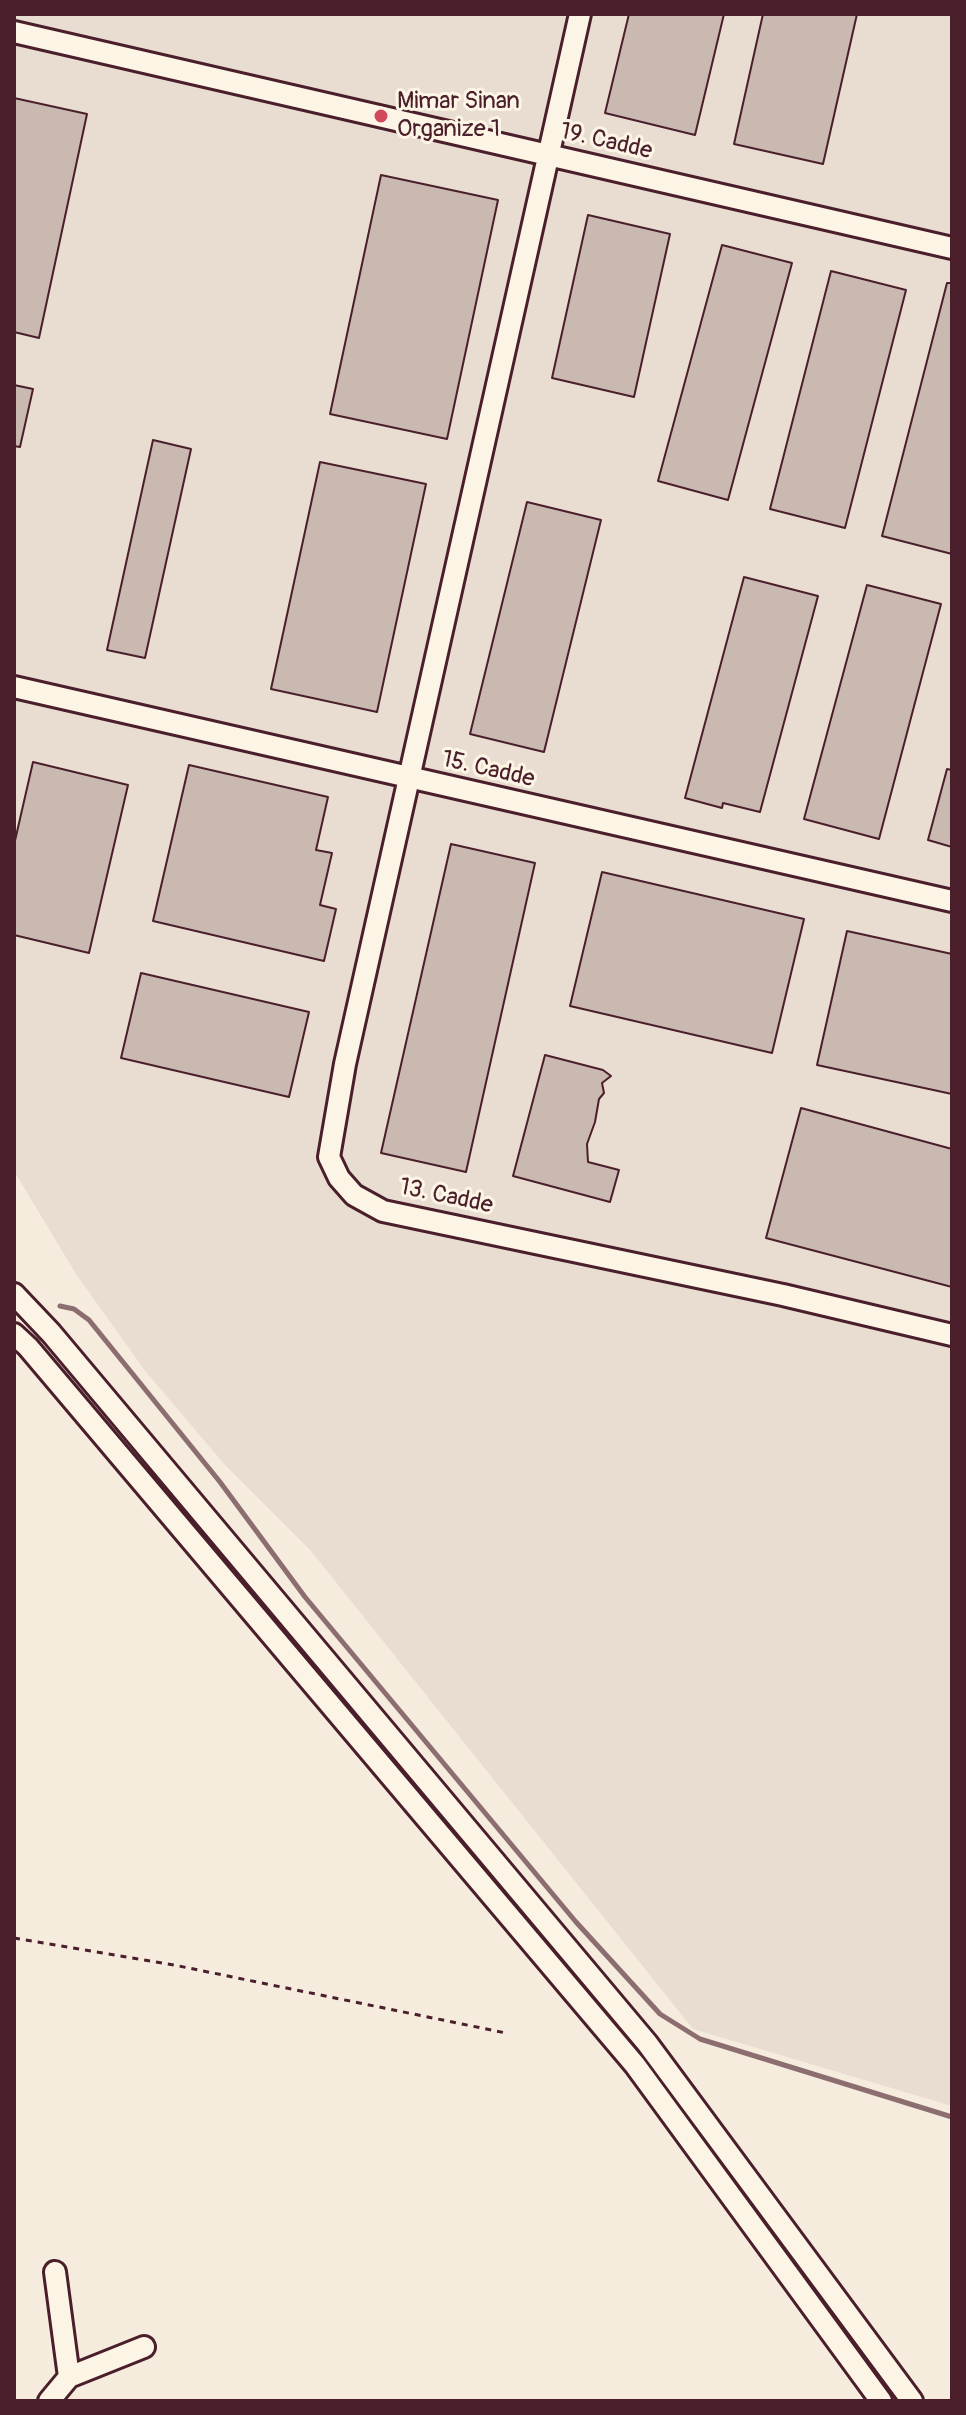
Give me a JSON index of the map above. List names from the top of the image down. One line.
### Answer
{"streets":{"street":["19. Cadde","15. Cadde","13. Cadde"]},"crossings":[["19. Cadde","13. Cadde"],["15. Cadde","13. Cadde"]],"places":["Mimar Sinan Organize 1"]}
